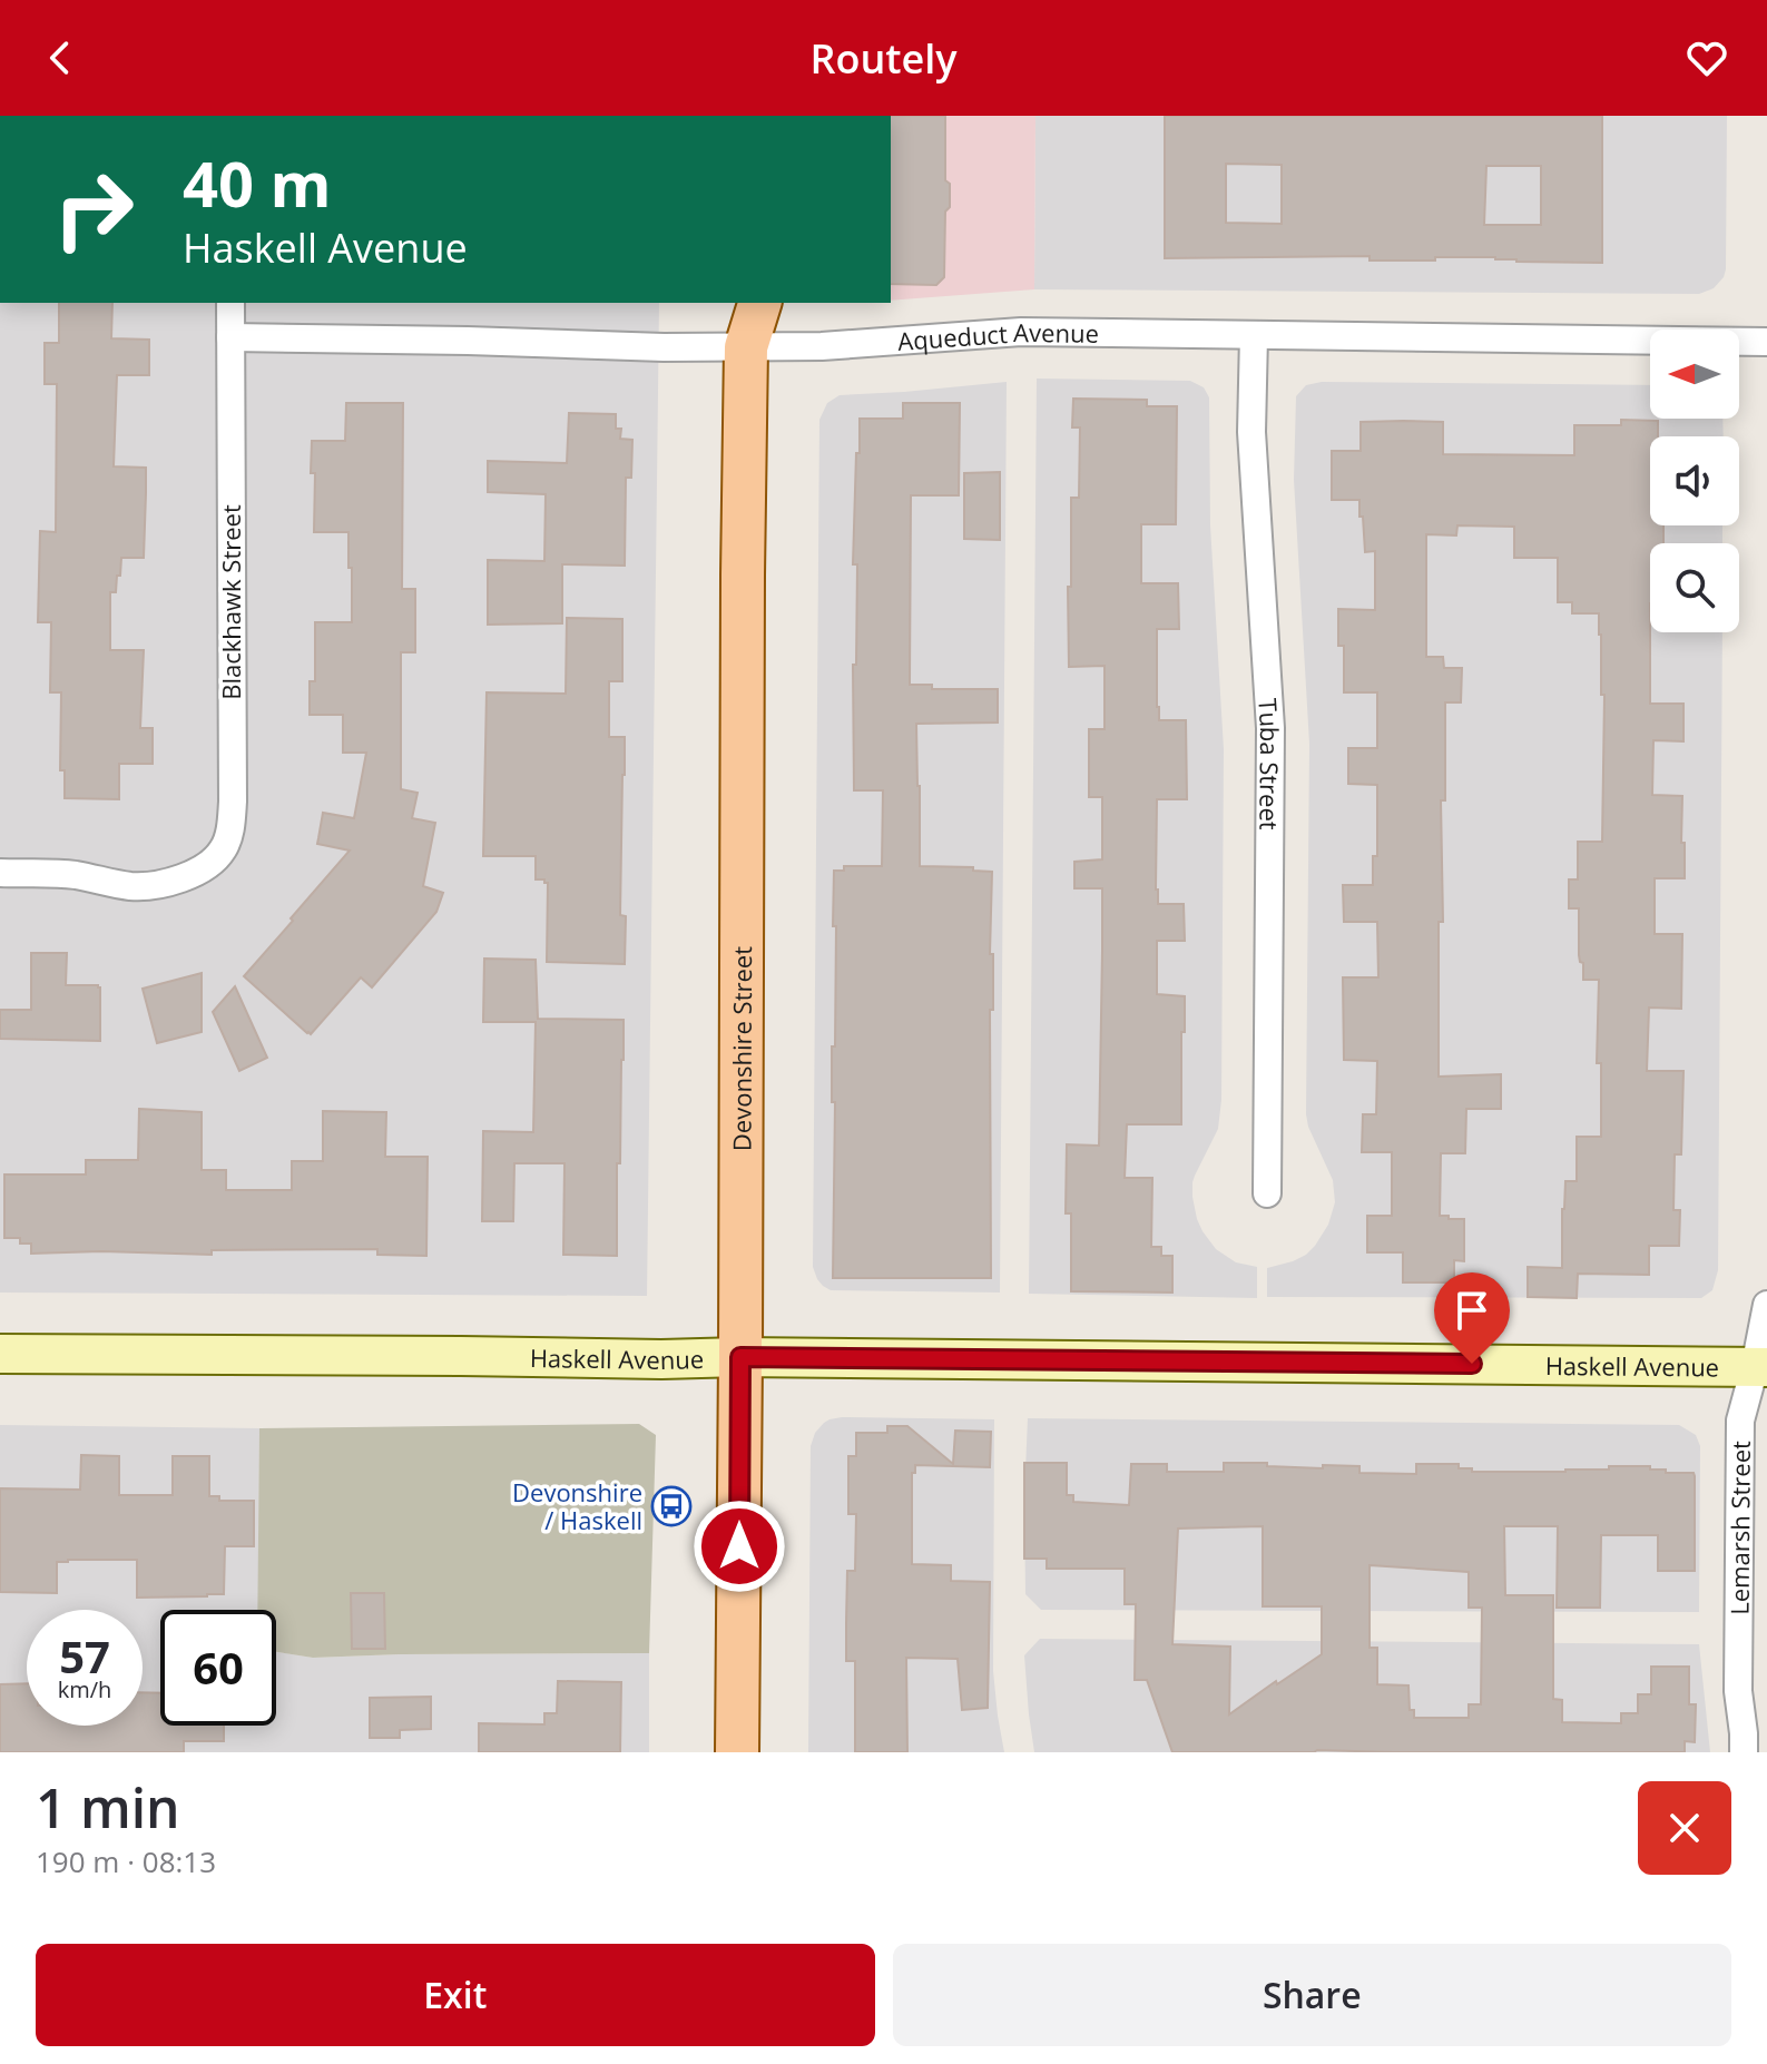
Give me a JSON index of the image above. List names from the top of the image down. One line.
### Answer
{"streets":{"main road":["Devonshire Street","Haskell Avenue"],"street":["Aqueduct Avenue","Blackhawk Street","Tuba Street","Lemarsh Street"]},"crossings":[["Aqueduct Avenue","Blackhawk Street"],["Aqueduct Avenue","Tuba Street"],["Aqueduct Avenue","Devonshire Street"],["Devonshire Street","Haskell Avenue"],["Haskell Avenue","Lemarsh Street"]],"places":{"bus stop":["Devonshire / Haskell"]},"north":"left","page":{"header":"Routely","turn":["40 m","Haskell Avenue"],"speed":"57 km/h","limit":"60","heading":["1 min","190 m · 08:13"],"buttons":["Exit","Share"]}}
